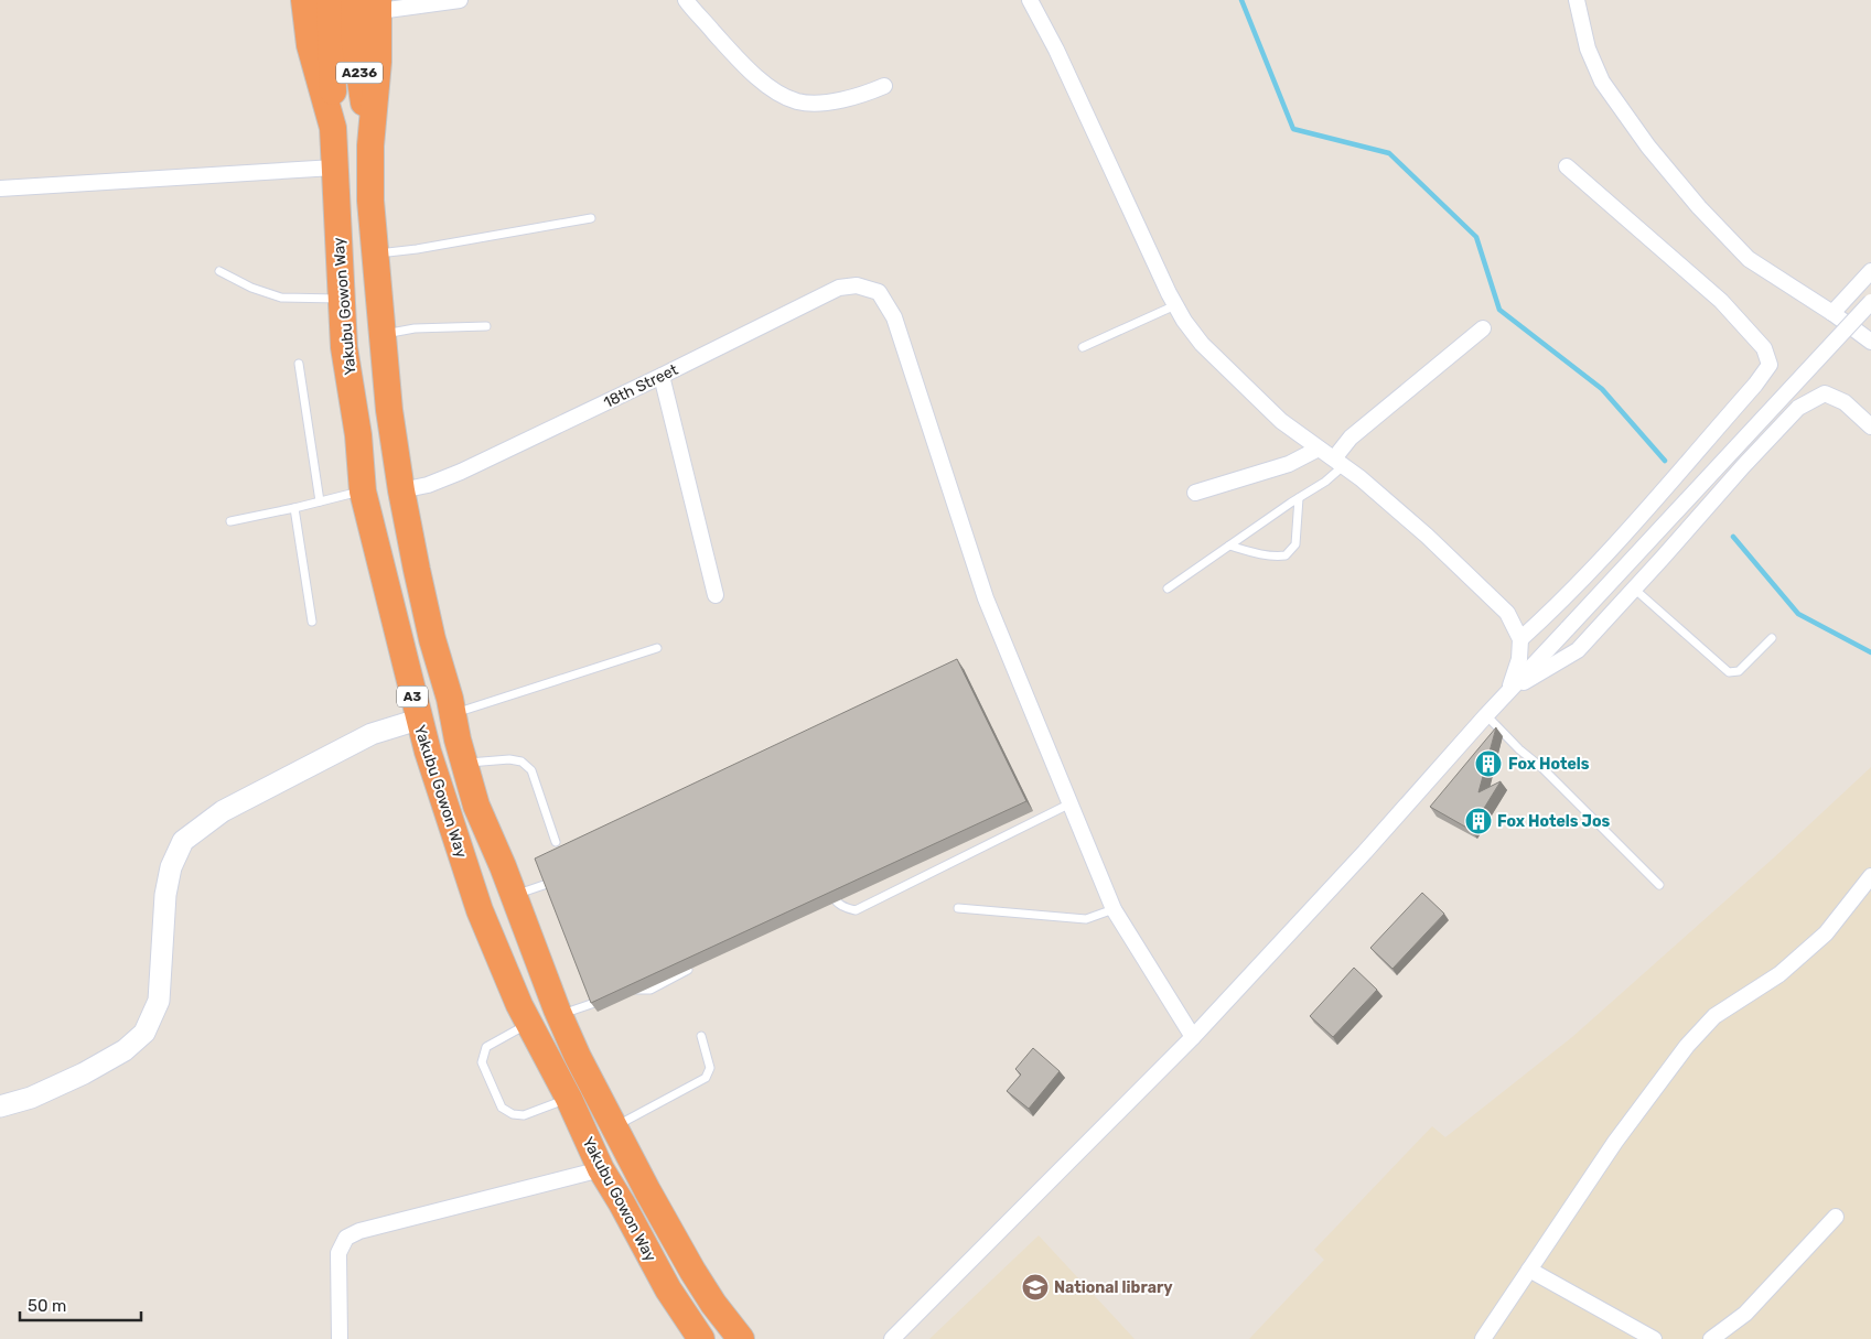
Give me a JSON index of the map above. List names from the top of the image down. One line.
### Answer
{"streets":{"highway":["A236","Yakubu Gowon Way","A3"],"street":["18th Street"]},"crossings":[["A236","Yakubu Gowon Way"],["Yakubu Gowon Way","18th Street"]],"places":{"building":["Fox Hotels","Fox Hotels Jos"],"school or university":["National library"]},"scale_bar":"50 m"}
